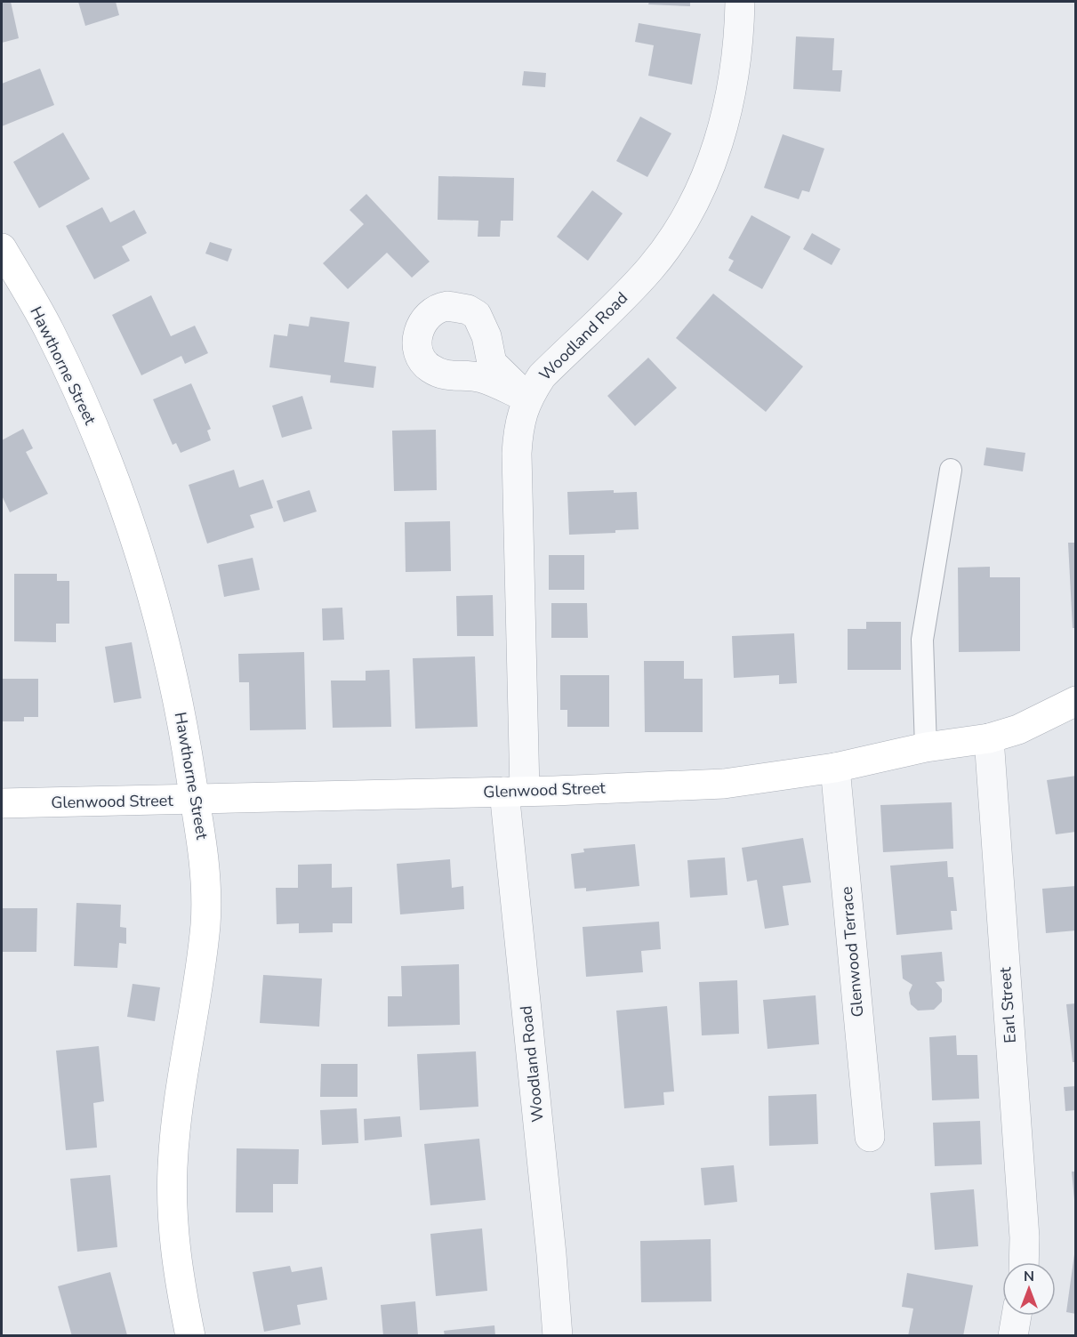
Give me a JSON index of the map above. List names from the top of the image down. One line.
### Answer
{"streets":{"street":["Woodland Road","Hawthorne Street","Glenwood Street","Glenwood Terrace","Earl Street"]},"crossings":[["Woodland Road","Glenwood Street"],["Hawthorne Street","Glenwood Street"],["Glenwood Street","Glenwood Terrace"],["Glenwood Street","Earl Street"]],"north":"top"}
